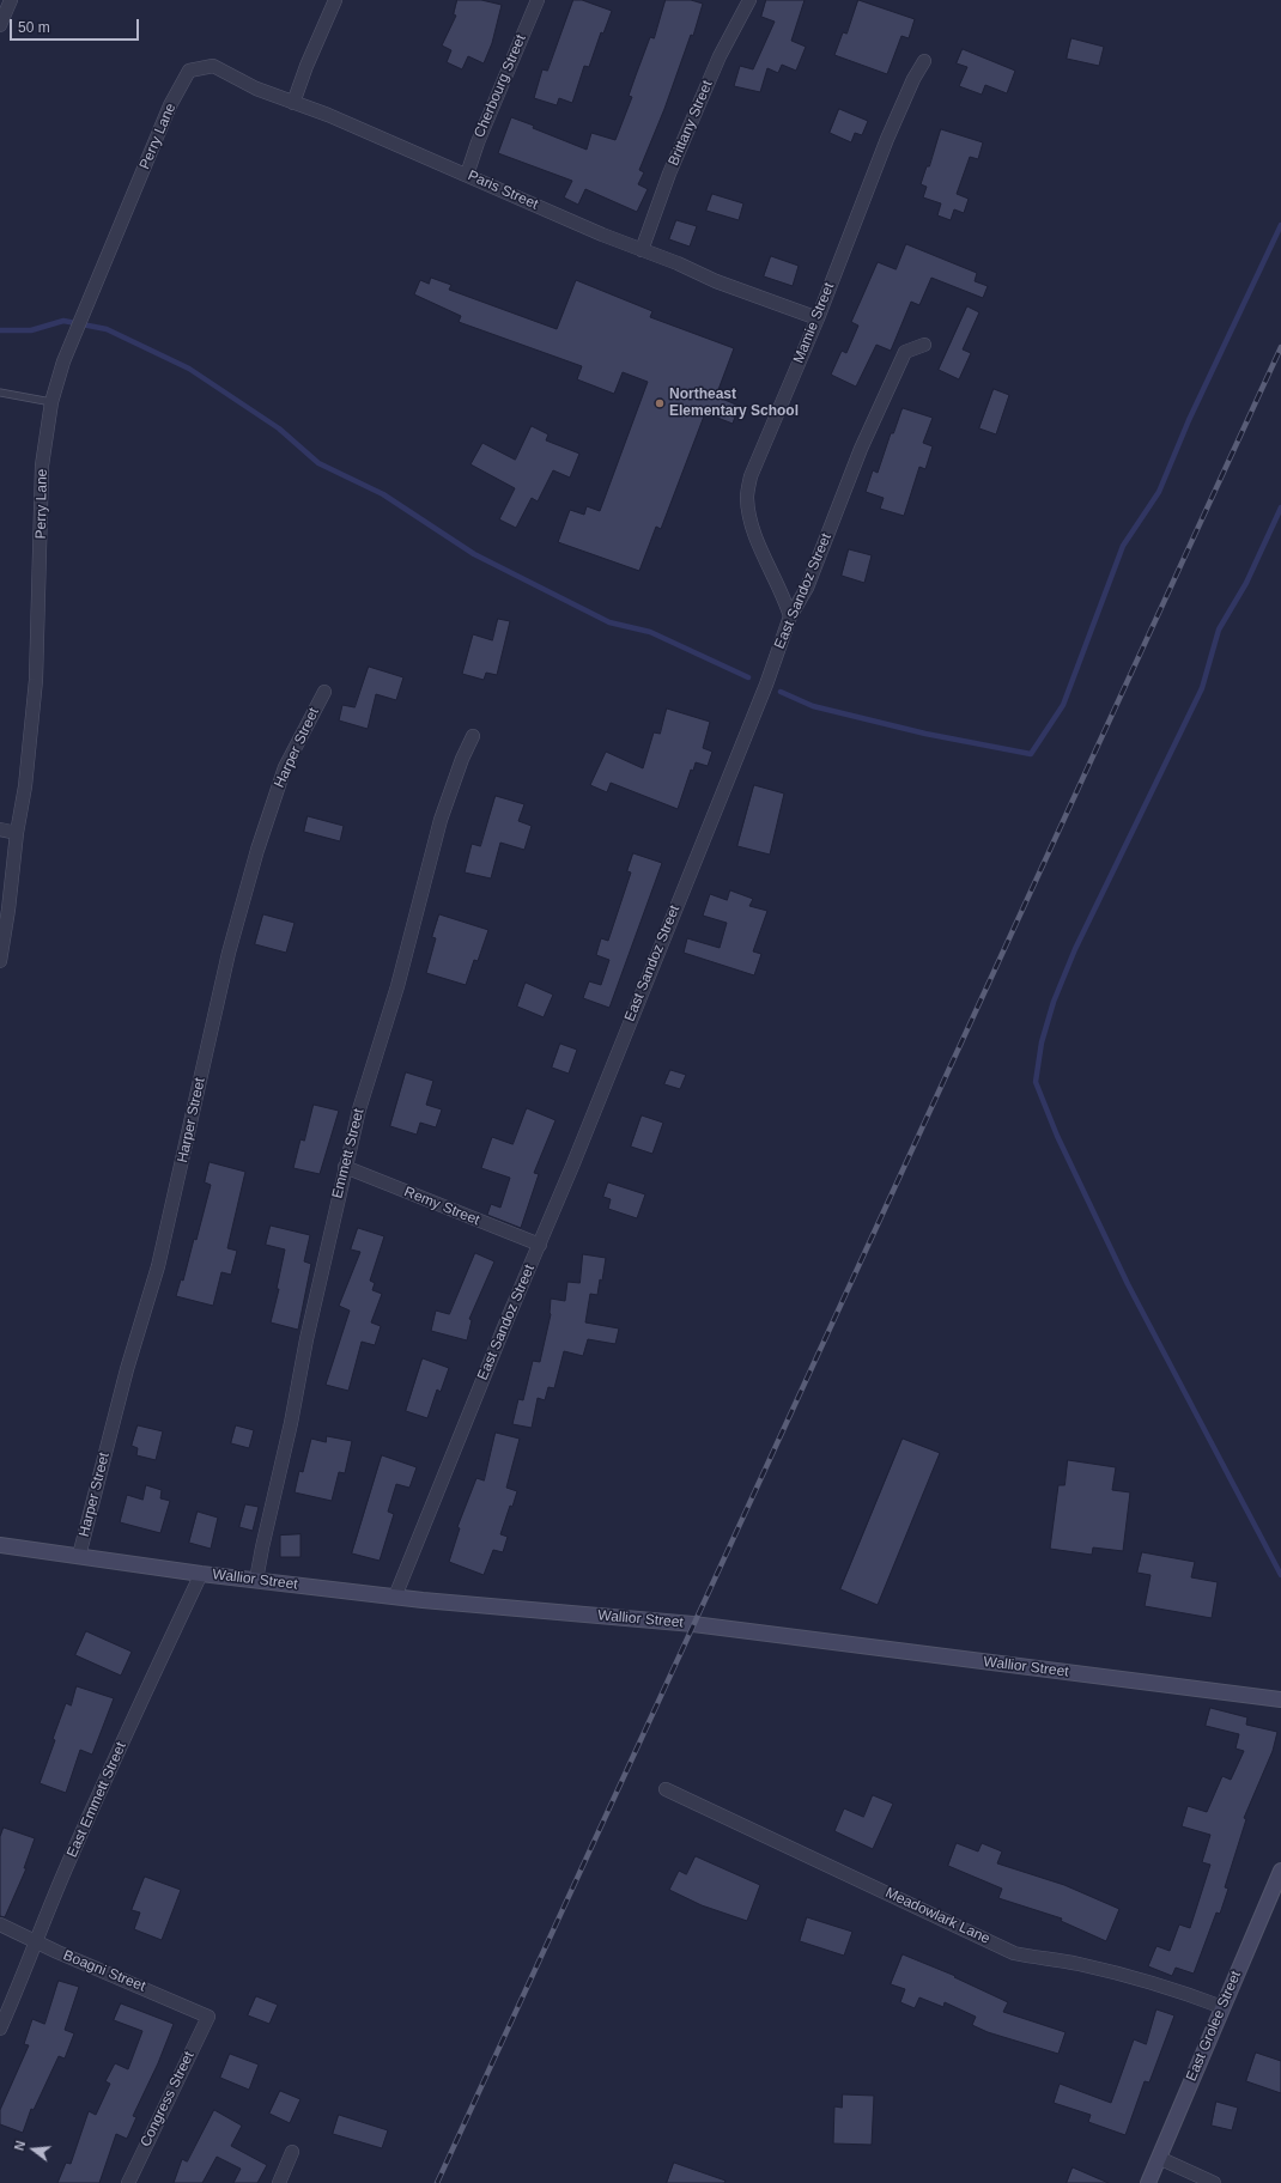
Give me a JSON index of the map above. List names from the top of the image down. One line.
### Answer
{"streets":{"street":["Cherbourg Street","Brittany Street","Perry Lane","Paris Street","Mamie Street","East Sandoz Street","Harper Street","Emmett Street","Remy Street","Wallior Street","East Emmett Street","Meadowlark Lane","Boagni Street","East Grolee Street","Congress Street"]},"crossings":[["Cherbourg Street","Paris Street"],["Brittany Street","Paris Street"],["Perry Lane","Paris Street"],["Paris Street","Mamie Street"],["Mamie Street","East Sandoz Street"],["East Sandoz Street","Remy Street"],["East Sandoz Street","Wallior Street"],["Harper Street","Wallior Street"],["Emmett Street","Remy Street"],["Emmett Street","Wallior Street"],["Wallior Street","East Emmett Street"],["East Emmett Street","Boagni Street"],["Meadowlark Lane","East Grolee Street"],["Boagni Street","Congress Street"]],"places":["Northeast Elementary School"],"scale_bar":"50 m","north":"left"}
